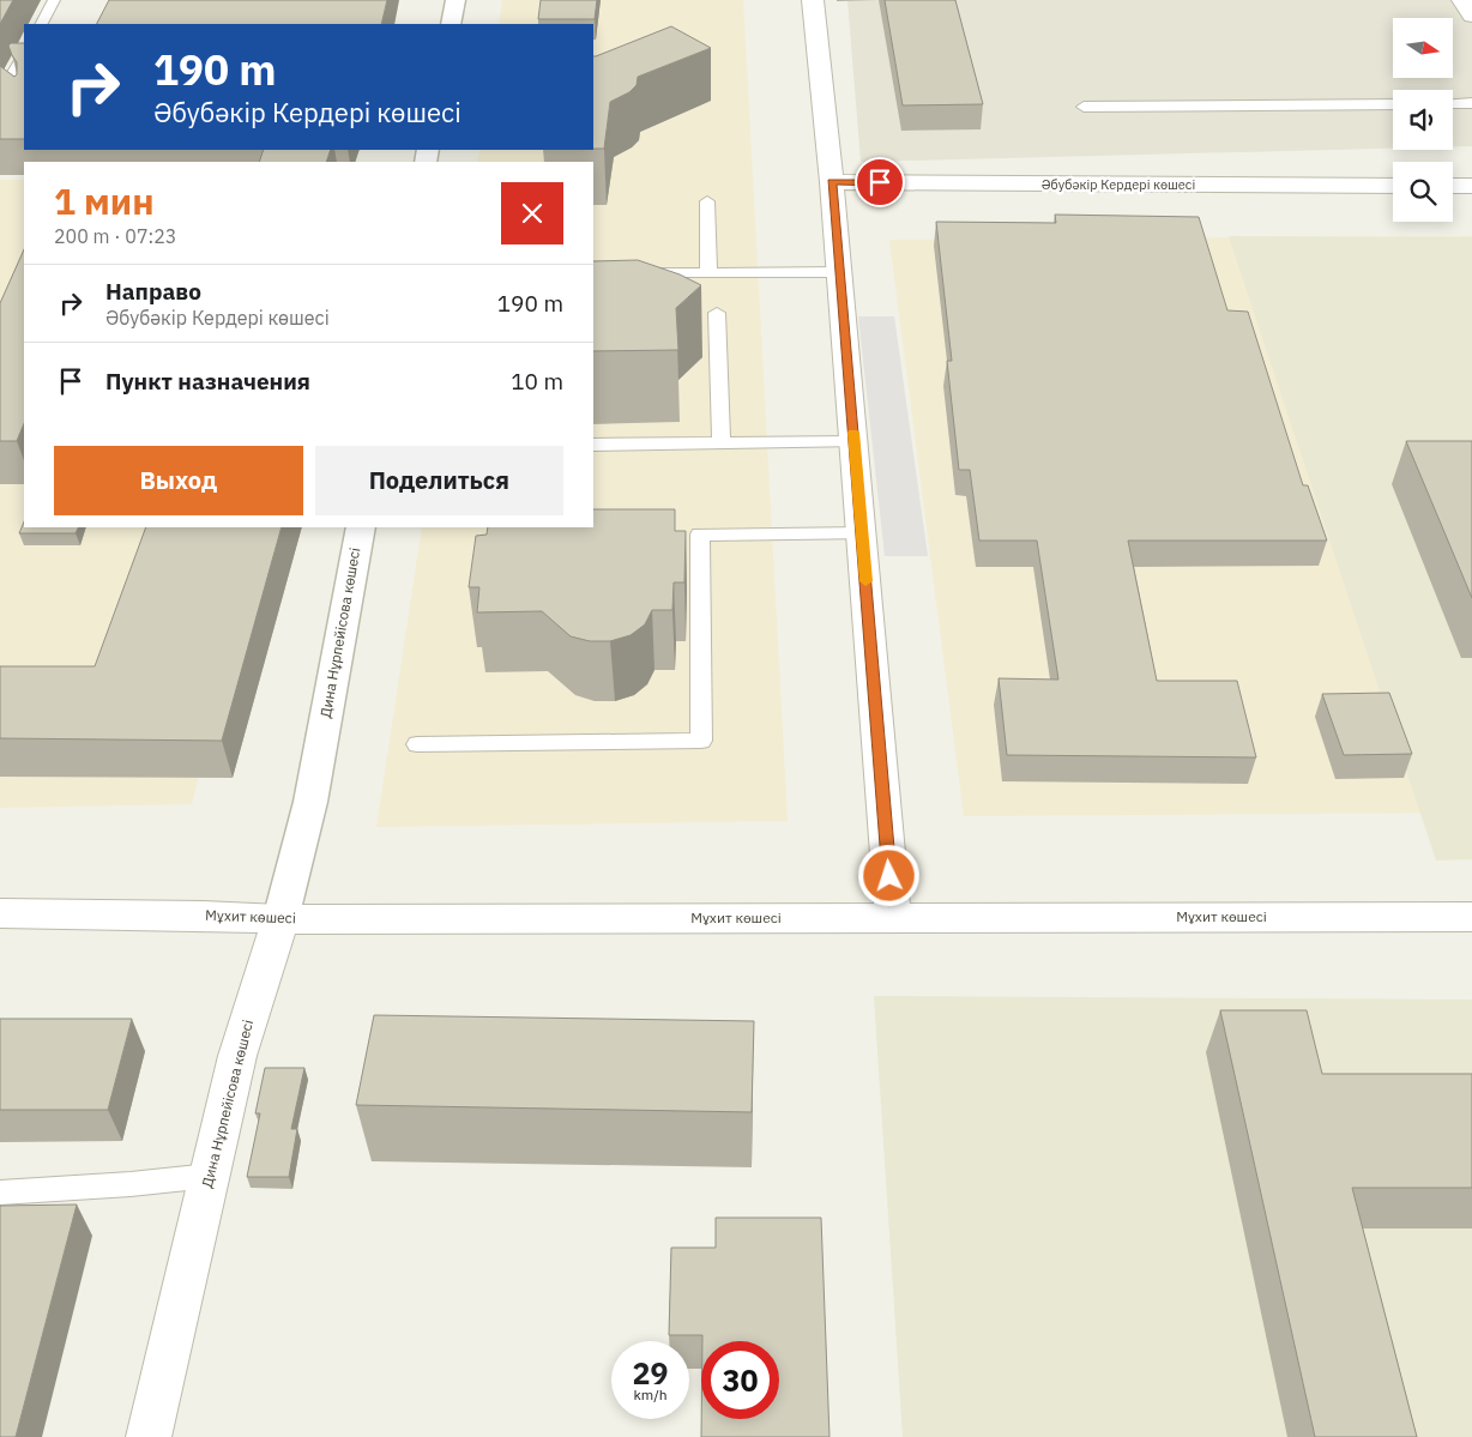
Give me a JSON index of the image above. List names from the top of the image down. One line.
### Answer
{"streets":{"street":["Әбубәкір Кердері көшесі","Дина Нұрпейісова көшесі","Мұхит көшесі"]},"crossings":[["Дина Нұрпейісова көшесі","Мұхит көшесі"]],"north":"right","page":{"turn":["190 m","Әбубәкір Кердері көшесі"],"heading":["1 мин","200 m · 07:23"],"list":[{"name":"Направо","note":"Әбубәкір Кердері көшесі","value":"190 m"},{"name":"Пункт назначения","value":"10 m"}],"buttons":["Выход","Поделиться"],"speed":"29 km/h","limit":"30"}}
